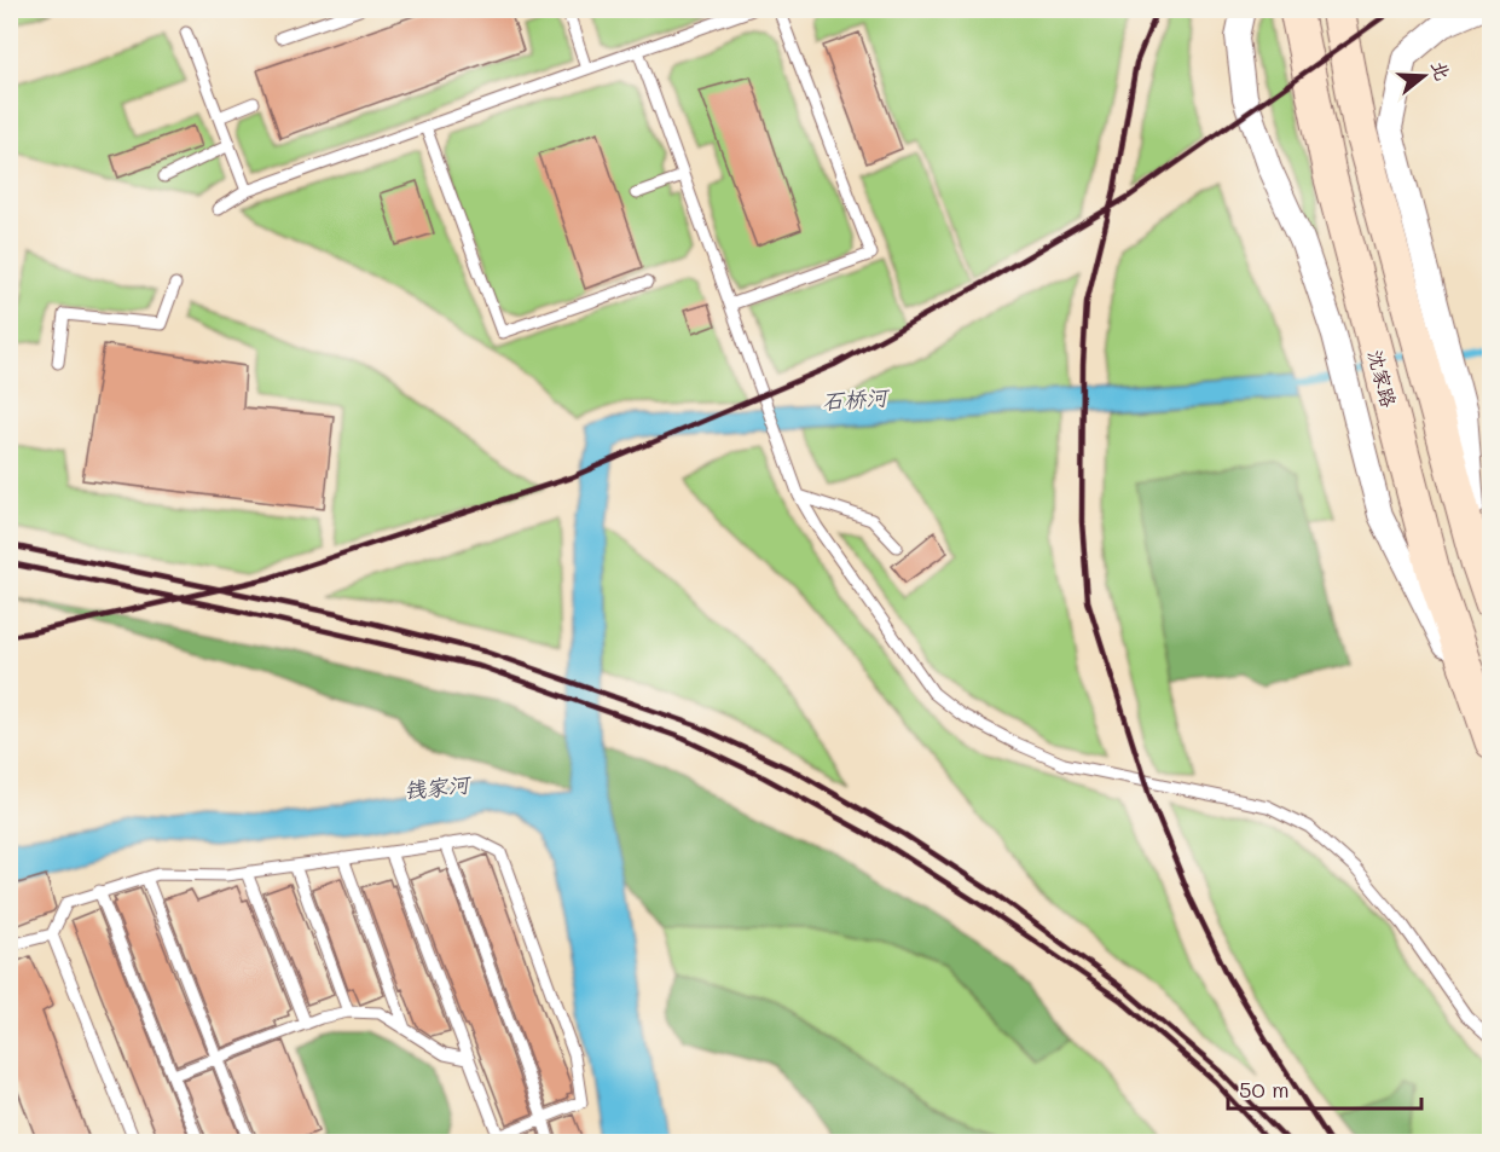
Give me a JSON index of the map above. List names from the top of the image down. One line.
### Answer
{"streets":{"main road":["沈家路"]},"water":["石桥河","钱家河"],"scale_bar":"50 m","north":"right"}
